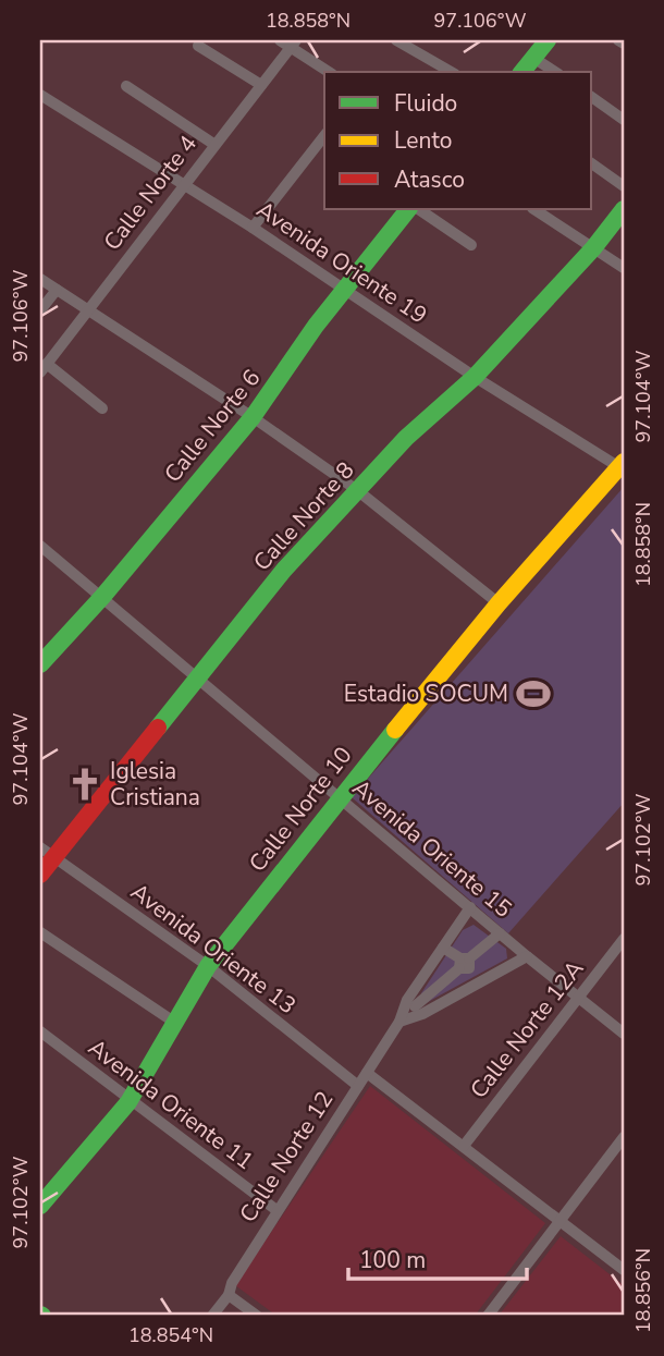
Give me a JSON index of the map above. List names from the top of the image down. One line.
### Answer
{"streets":{"street":["Calle Norte 4","Avenida Oriente 19","Calle Norte 6","Calle Norte 8","Calle Norte 10","Avenida Oriente 15","Avenida Oriente 13","Calle Norte 12A","Avenida Oriente 11","Calle Norte 12"]},"crossings":[["Calle Norte 4","Avenida Oriente 19"],["Avenida Oriente 19","Calle Norte 6"],["Avenida Oriente 19","Calle Norte 8"],["Avenida Oriente 19","Calle Norte 10"],["Calle Norte 6","Avenida Oriente 15"],["Calle Norte 8","Avenida Oriente 15"],["Calle Norte 8","Avenida Oriente 13"],["Calle Norte 10","Avenida Oriente 15"],["Calle Norte 10","Avenida Oriente 13"],["Calle Norte 10","Avenida Oriente 11"],["Avenida Oriente 15","Calle Norte 12A"],["Avenida Oriente 15","Calle Norte 12"],["Avenida Oriente 13","Calle Norte 12"],["Avenida Oriente 11","Calle Norte 12"]],"places":{"sports":["Estadio SOCUM"],"church":["Iglesia Cristiana"]},"legend":["Fluido","Lento","Atasco"],"scale_bar":"100 m","coordinates":["18.858°N","97.106°W","97.104°W","97.102°W","18.856°N","18.854°N"]}
